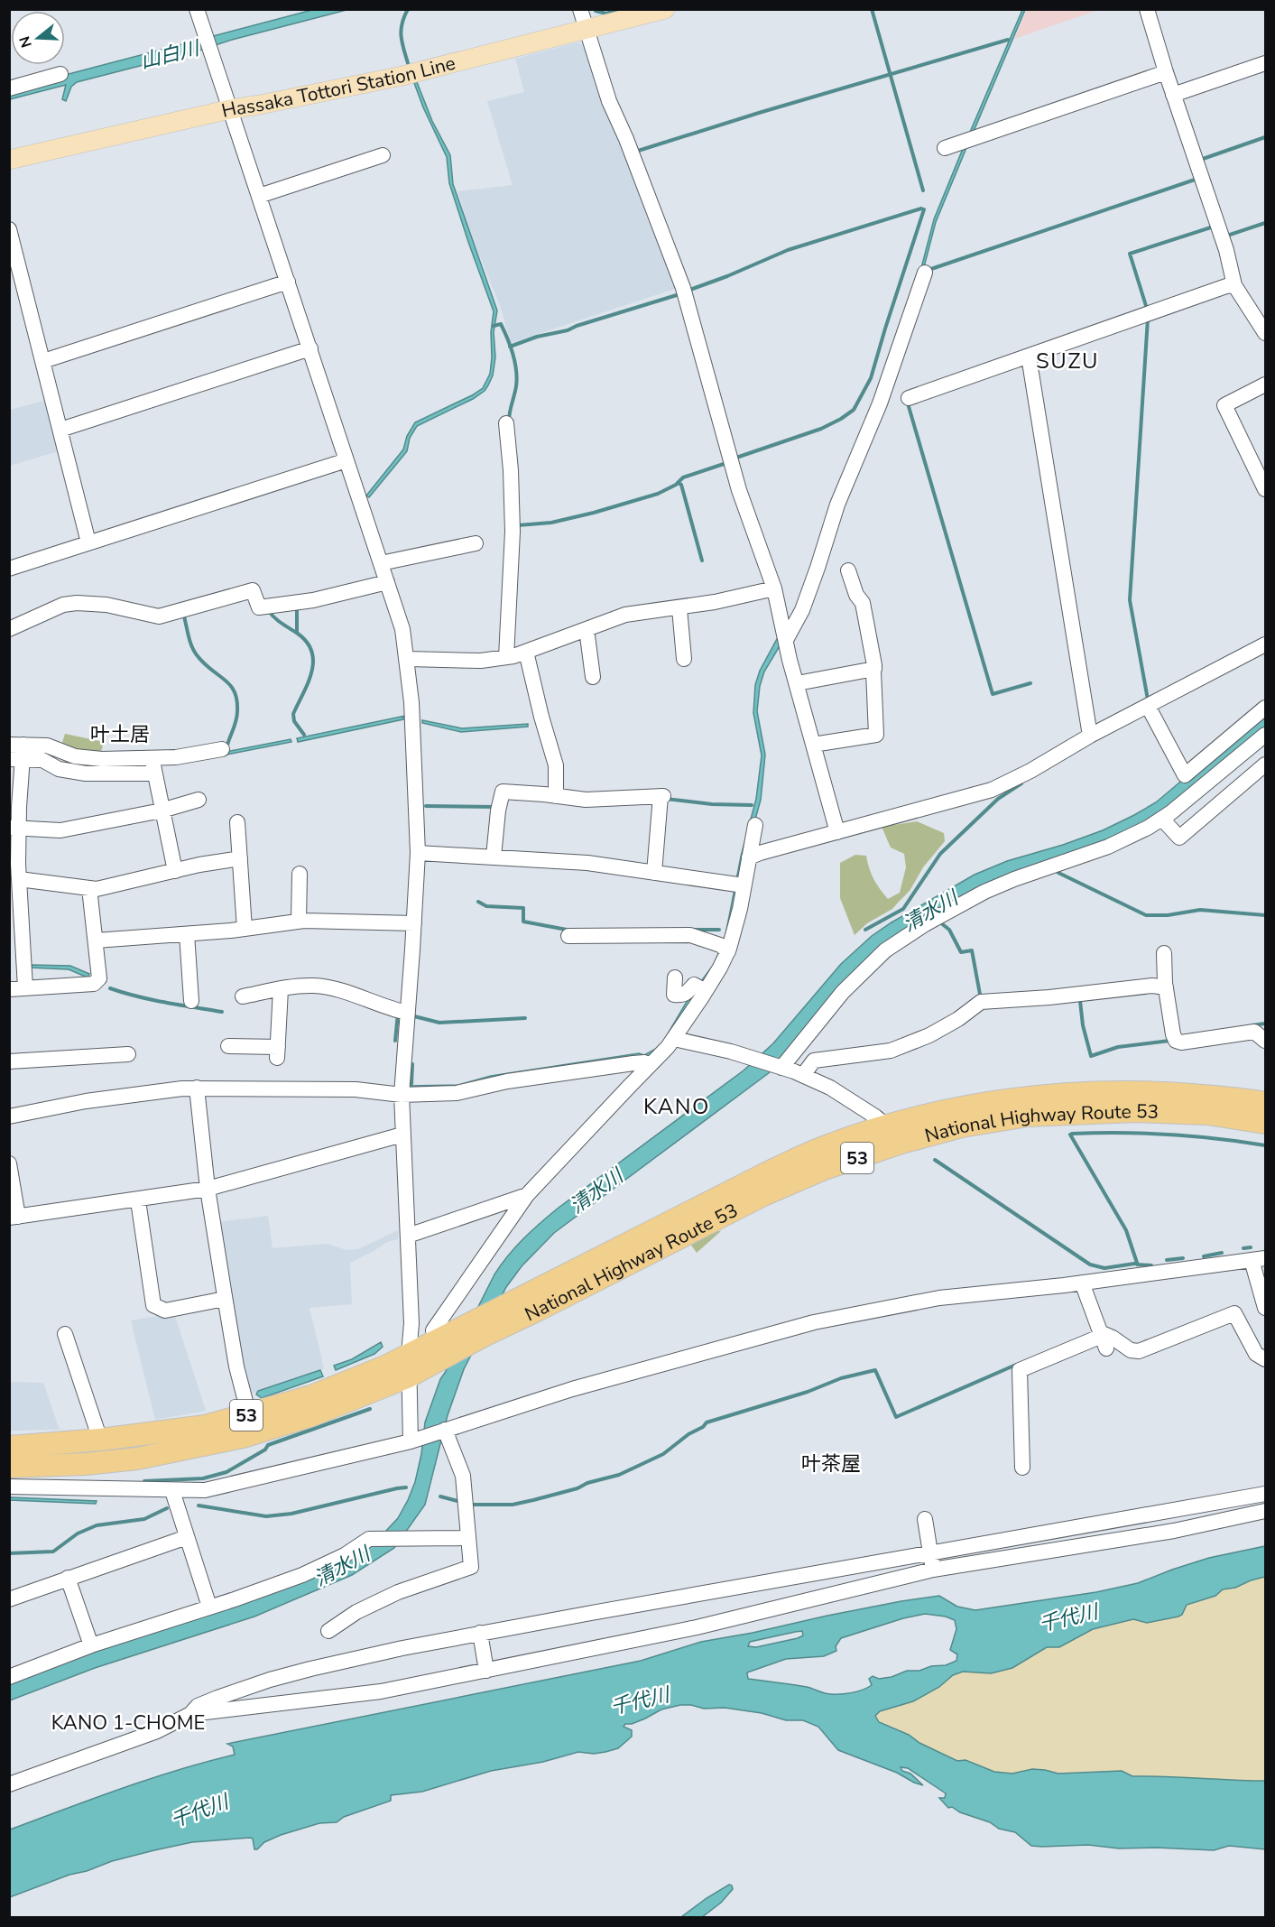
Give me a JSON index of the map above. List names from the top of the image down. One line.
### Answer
{"streets":{"highway":["National Highway Route 53","53"],"main road":["Hassaka Tottori Station Line"]},"districts":["SUZU","叶土居","KANO","叶茶屋","KANO 1-CHOME"],"water":["山白川","清水川","千代川"],"north":"left"}
